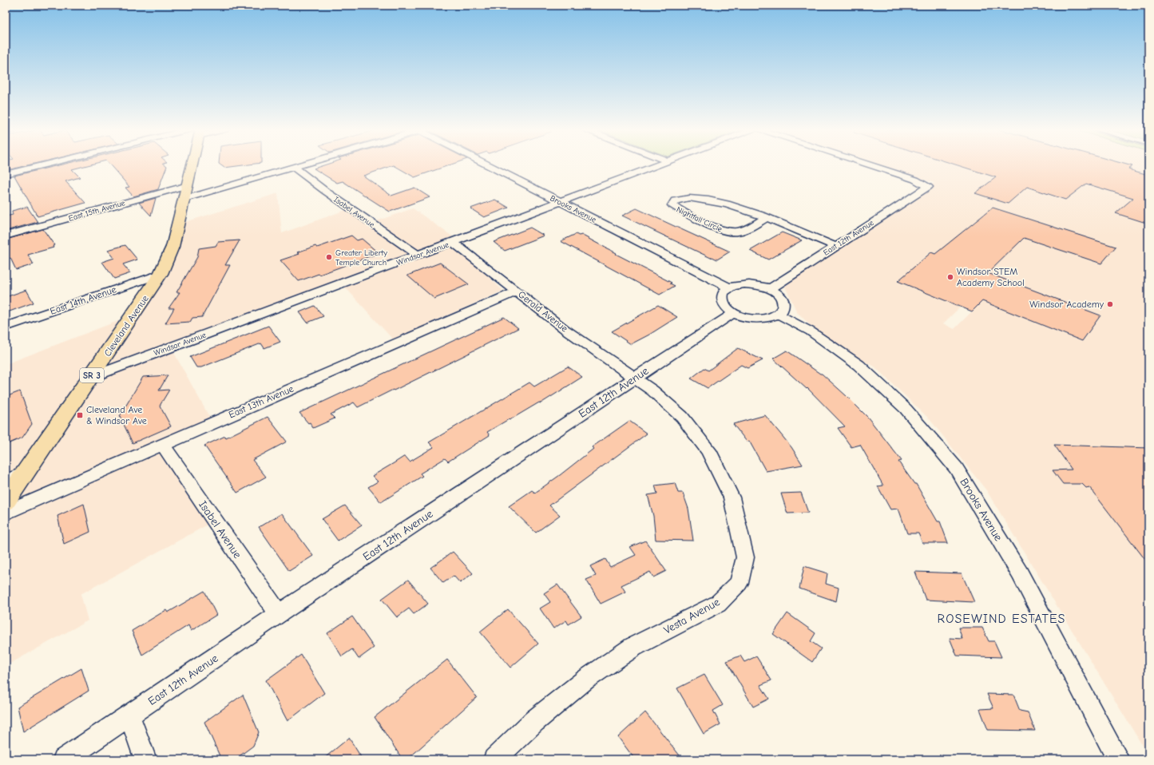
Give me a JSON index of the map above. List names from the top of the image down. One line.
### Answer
{"streets":{"main road":["Cleveland Avenue","SR 3"],"street":["Brooks Avenue","East 15th Avenue","Isabel Avenue","Nightfall Circle","East 12th Avenue","Windsor Avenue","East 14th Avenue","Gerald Avenue","East 13th Avenue","Vesta Avenue"]},"crossings":[["Brooks Avenue","Windsor Avenue"],["East 15th Avenue","Isabel Avenue"],["East 15th Avenue","Cleveland Avenue"],["Isabel Avenue","East 12th Avenue"],["Isabel Avenue","Windsor Avenue"],["Isabel Avenue","East 13th Avenue"],["Nightfall Circle","East 12th Avenue"],["East 12th Avenue","Gerald Avenue"],["East 12th Avenue","Vesta Avenue"],["Windsor Avenue","Gerald Avenue"],["Windsor Avenue","Cleveland Avenue"],["East 14th Avenue","Cleveland Avenue"],["Gerald Avenue","East 13th Avenue"],["Gerald Avenue","Vesta Avenue"]],"districts":["ROSEWIND ESTATES"],"places":{"other":["Greater Liberty Temple Church","Windsor STEM Academy School","Windsor Academy"],"transit":["Cleveland Ave & Windsor Ave"]}}
